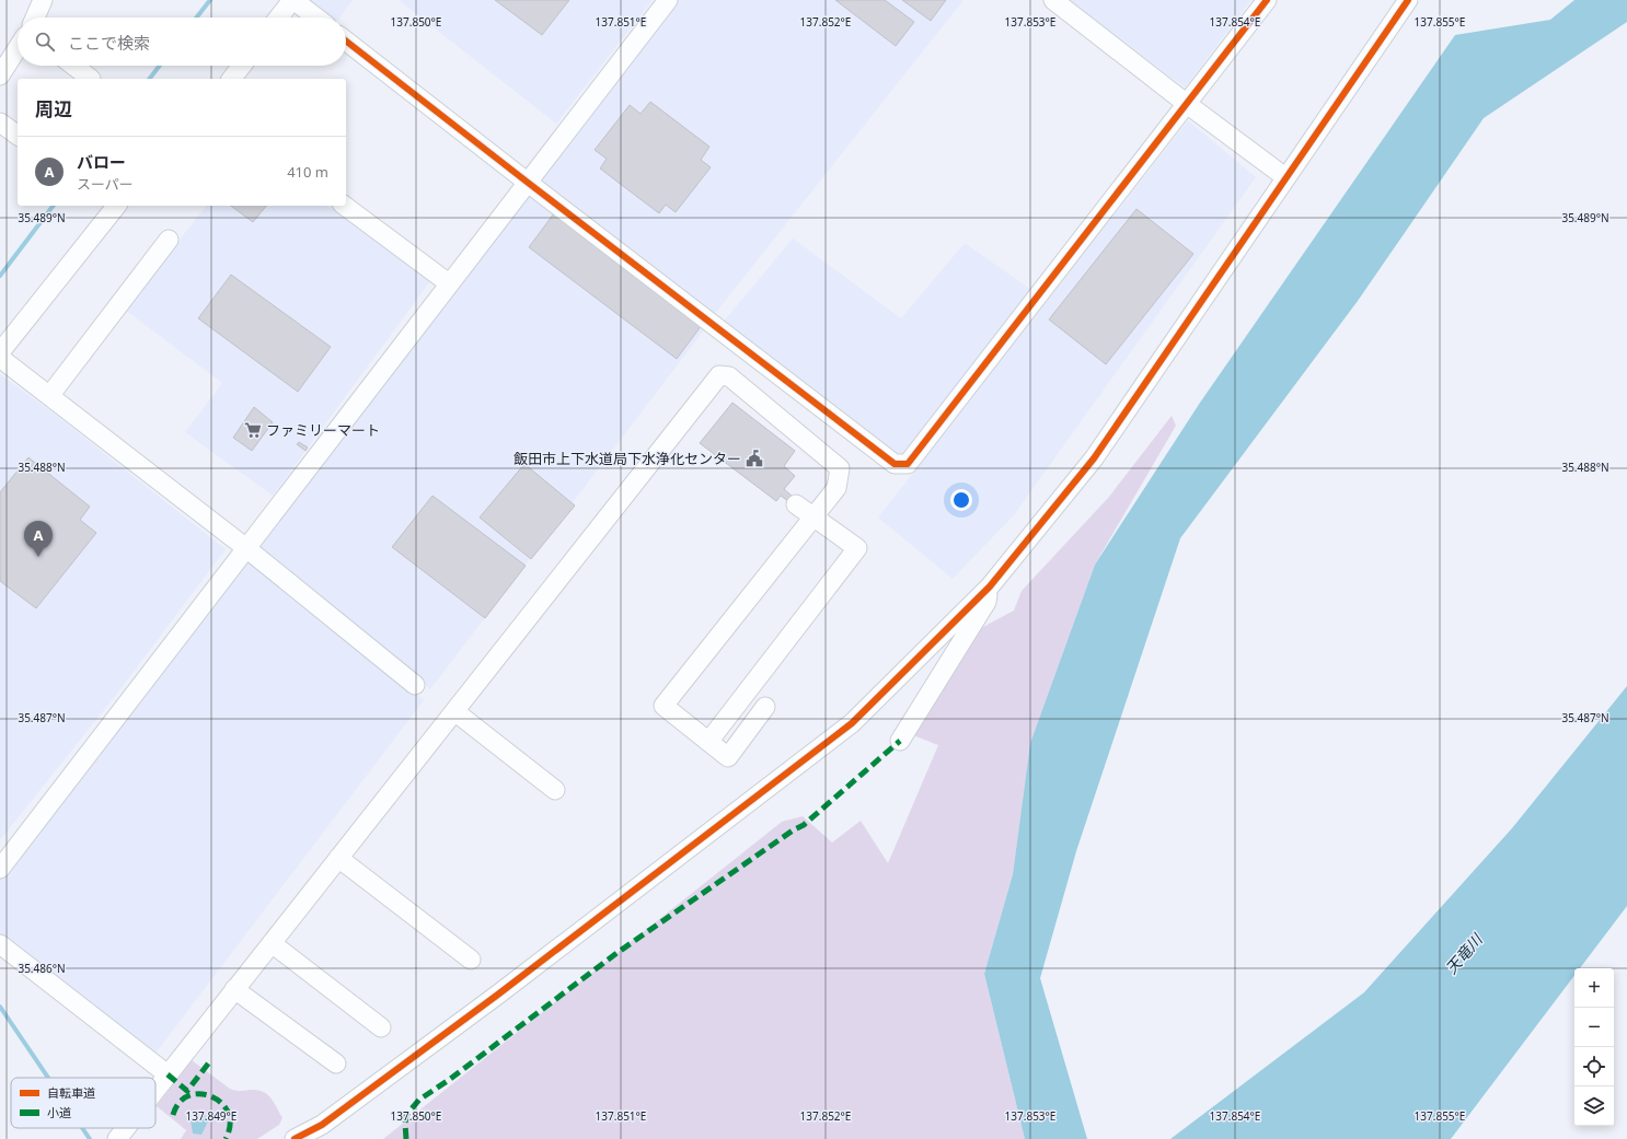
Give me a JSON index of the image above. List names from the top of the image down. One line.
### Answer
{"water":["天竜川"],"places":{"supermarket":["ファミリーマート"],"public building":["飯田市上下水道局下水浄化センター"]},"legend":["自転車道","小道"],"page":{"search":"ここで検索","heading":"周辺","list":[{"mark":"A","name":"バロー","note":"スーパー","value":"410 m"}],"pins":"A","map_buttons":["+","−"]},"coordinates":["137.850°E","137.851°E","137.852°E","137.853°E","137.854°E","137.855°E","35.489°N","35.488°N","35.487°N","35.486°N","137.849°E"]}
